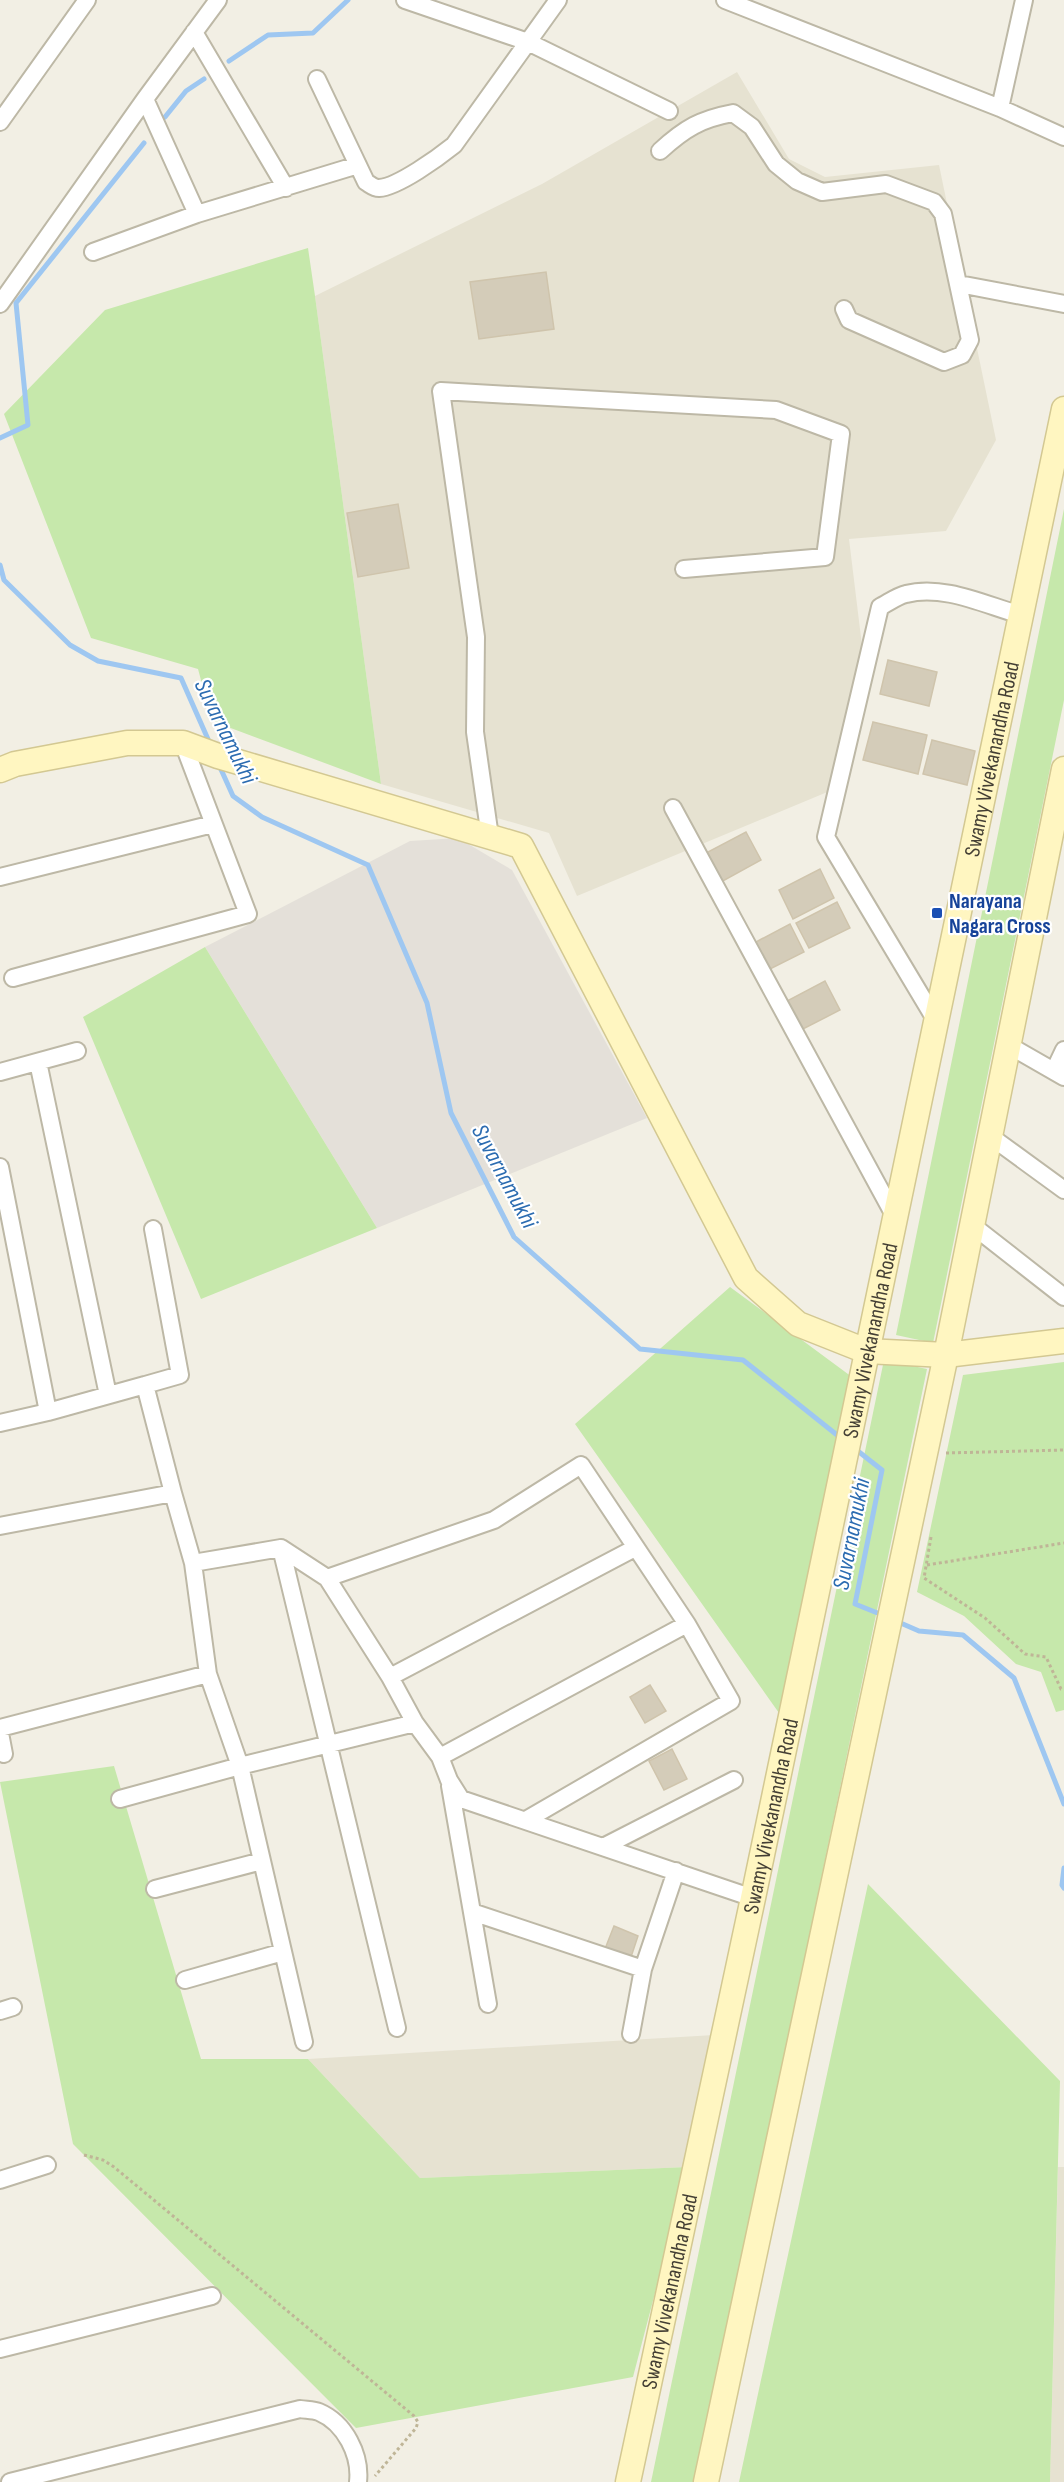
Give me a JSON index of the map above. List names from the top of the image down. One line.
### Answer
{"streets":{"main road":["Swamy Vivekanandha Road"]},"water":["Suvarnamukhi"],"places":{"transit":["Narayana Nagara Cross"]}}
